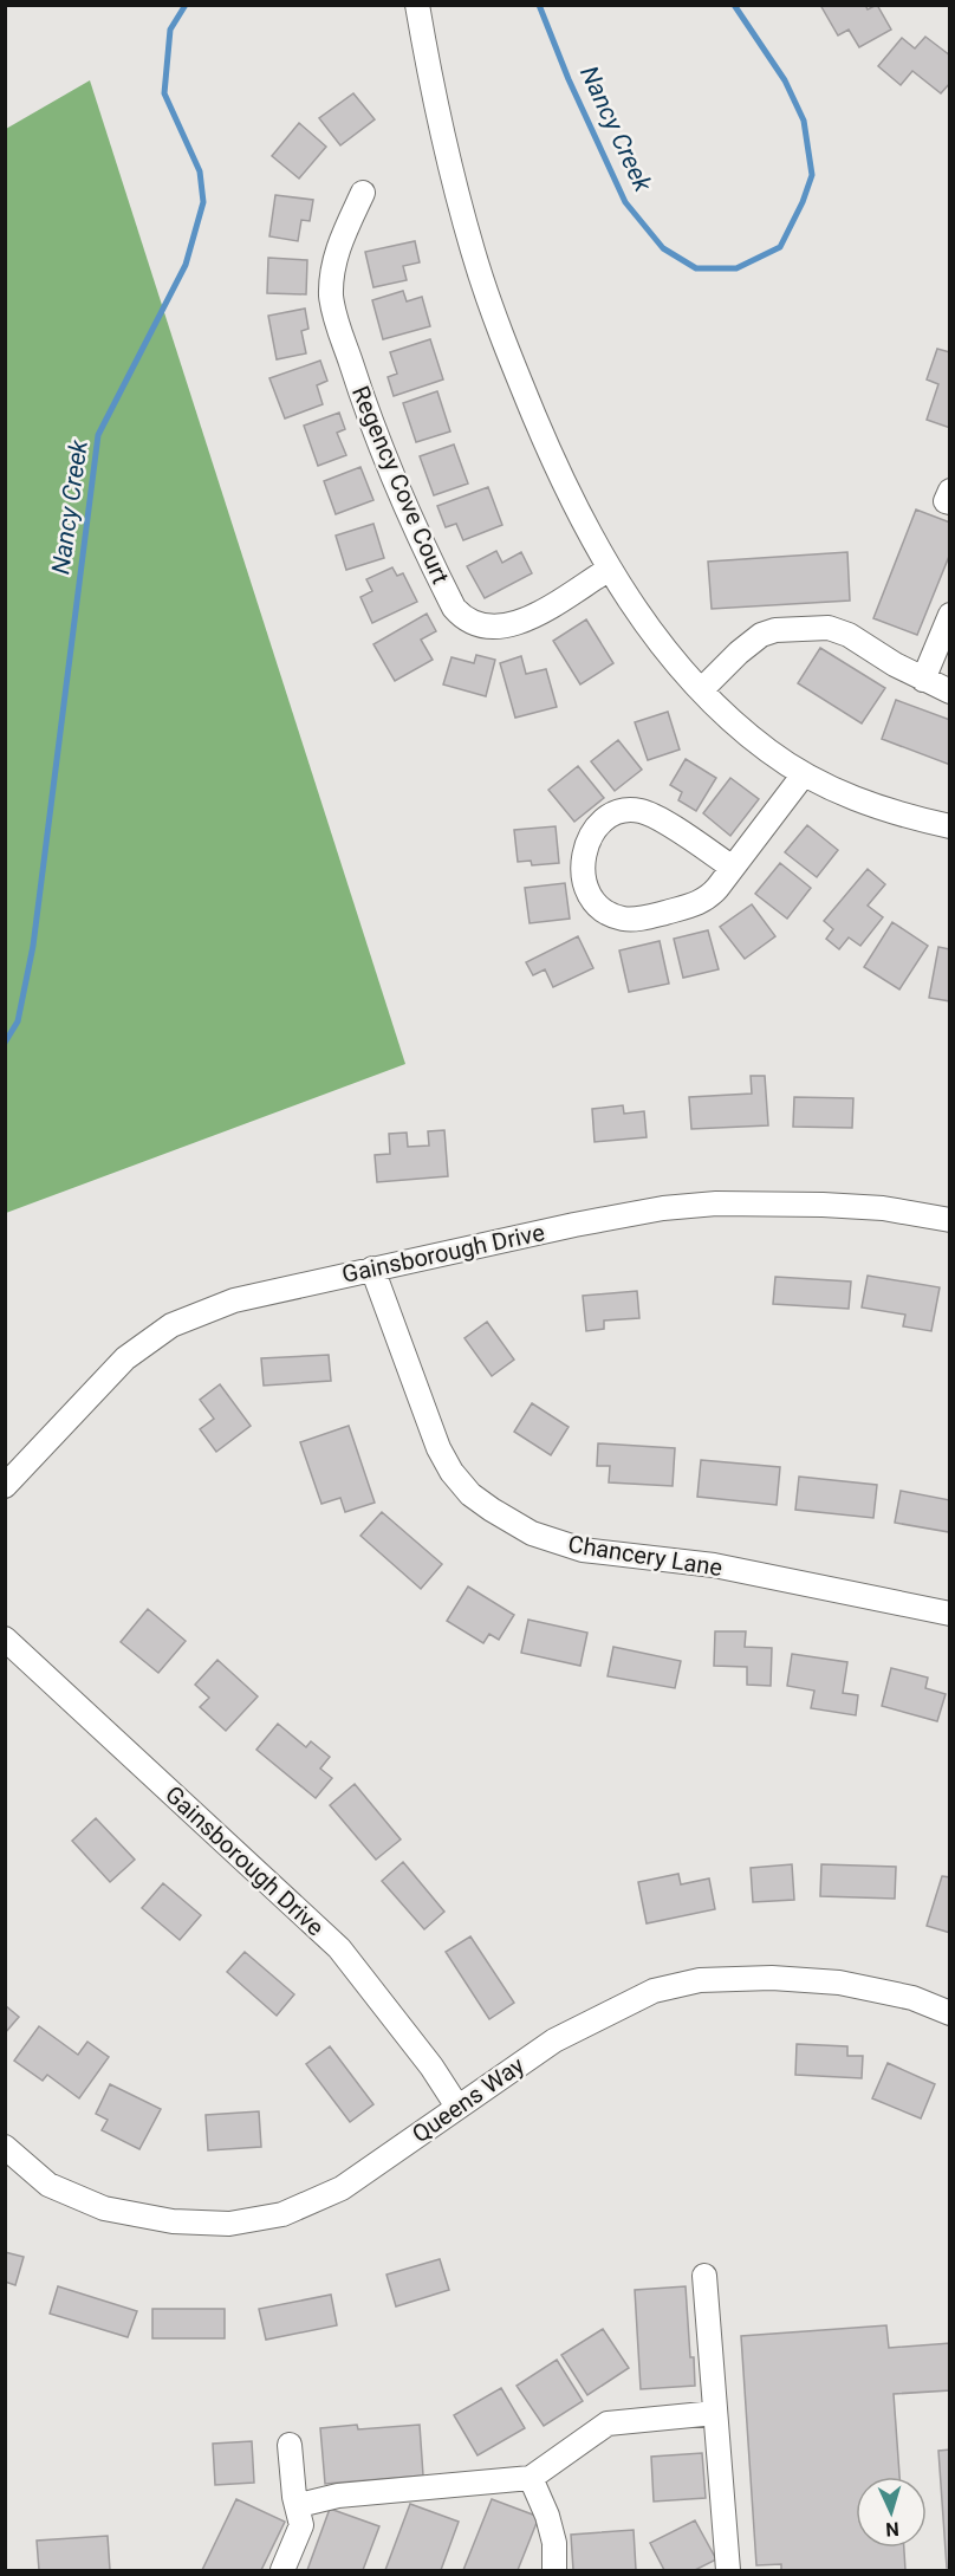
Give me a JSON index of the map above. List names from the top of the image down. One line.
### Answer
{"streets":{"street":["Regency Cove Court","Gainsborough Drive","Chancery Lane","Queens Way"]},"crossings":[["Gainsborough Drive","Chancery Lane"],["Gainsborough Drive","Queens Way"]],"water":["Nancy Creek"],"north":"bottom"}
